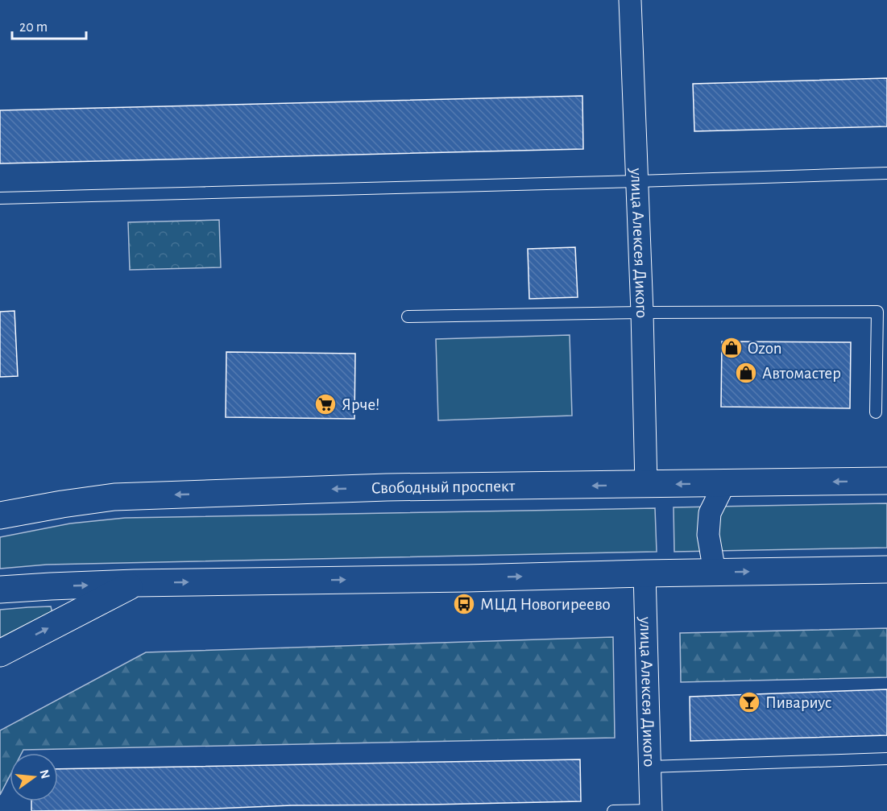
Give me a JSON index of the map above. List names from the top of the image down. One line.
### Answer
{"streets":{"main road":["Свободный проспект"],"street":["улица Алексея Дикого"]},"crossings":[["улица Алексея Дикого","Свободный проспект"]],"places":{"shop":["Ozon","Автомастер"],"supermarket":["Ярче!"],"bus stop":["МЦД Новогиреево"],"bar":["Пивариус"]},"scale_bar":"20 m","north":"right"}
